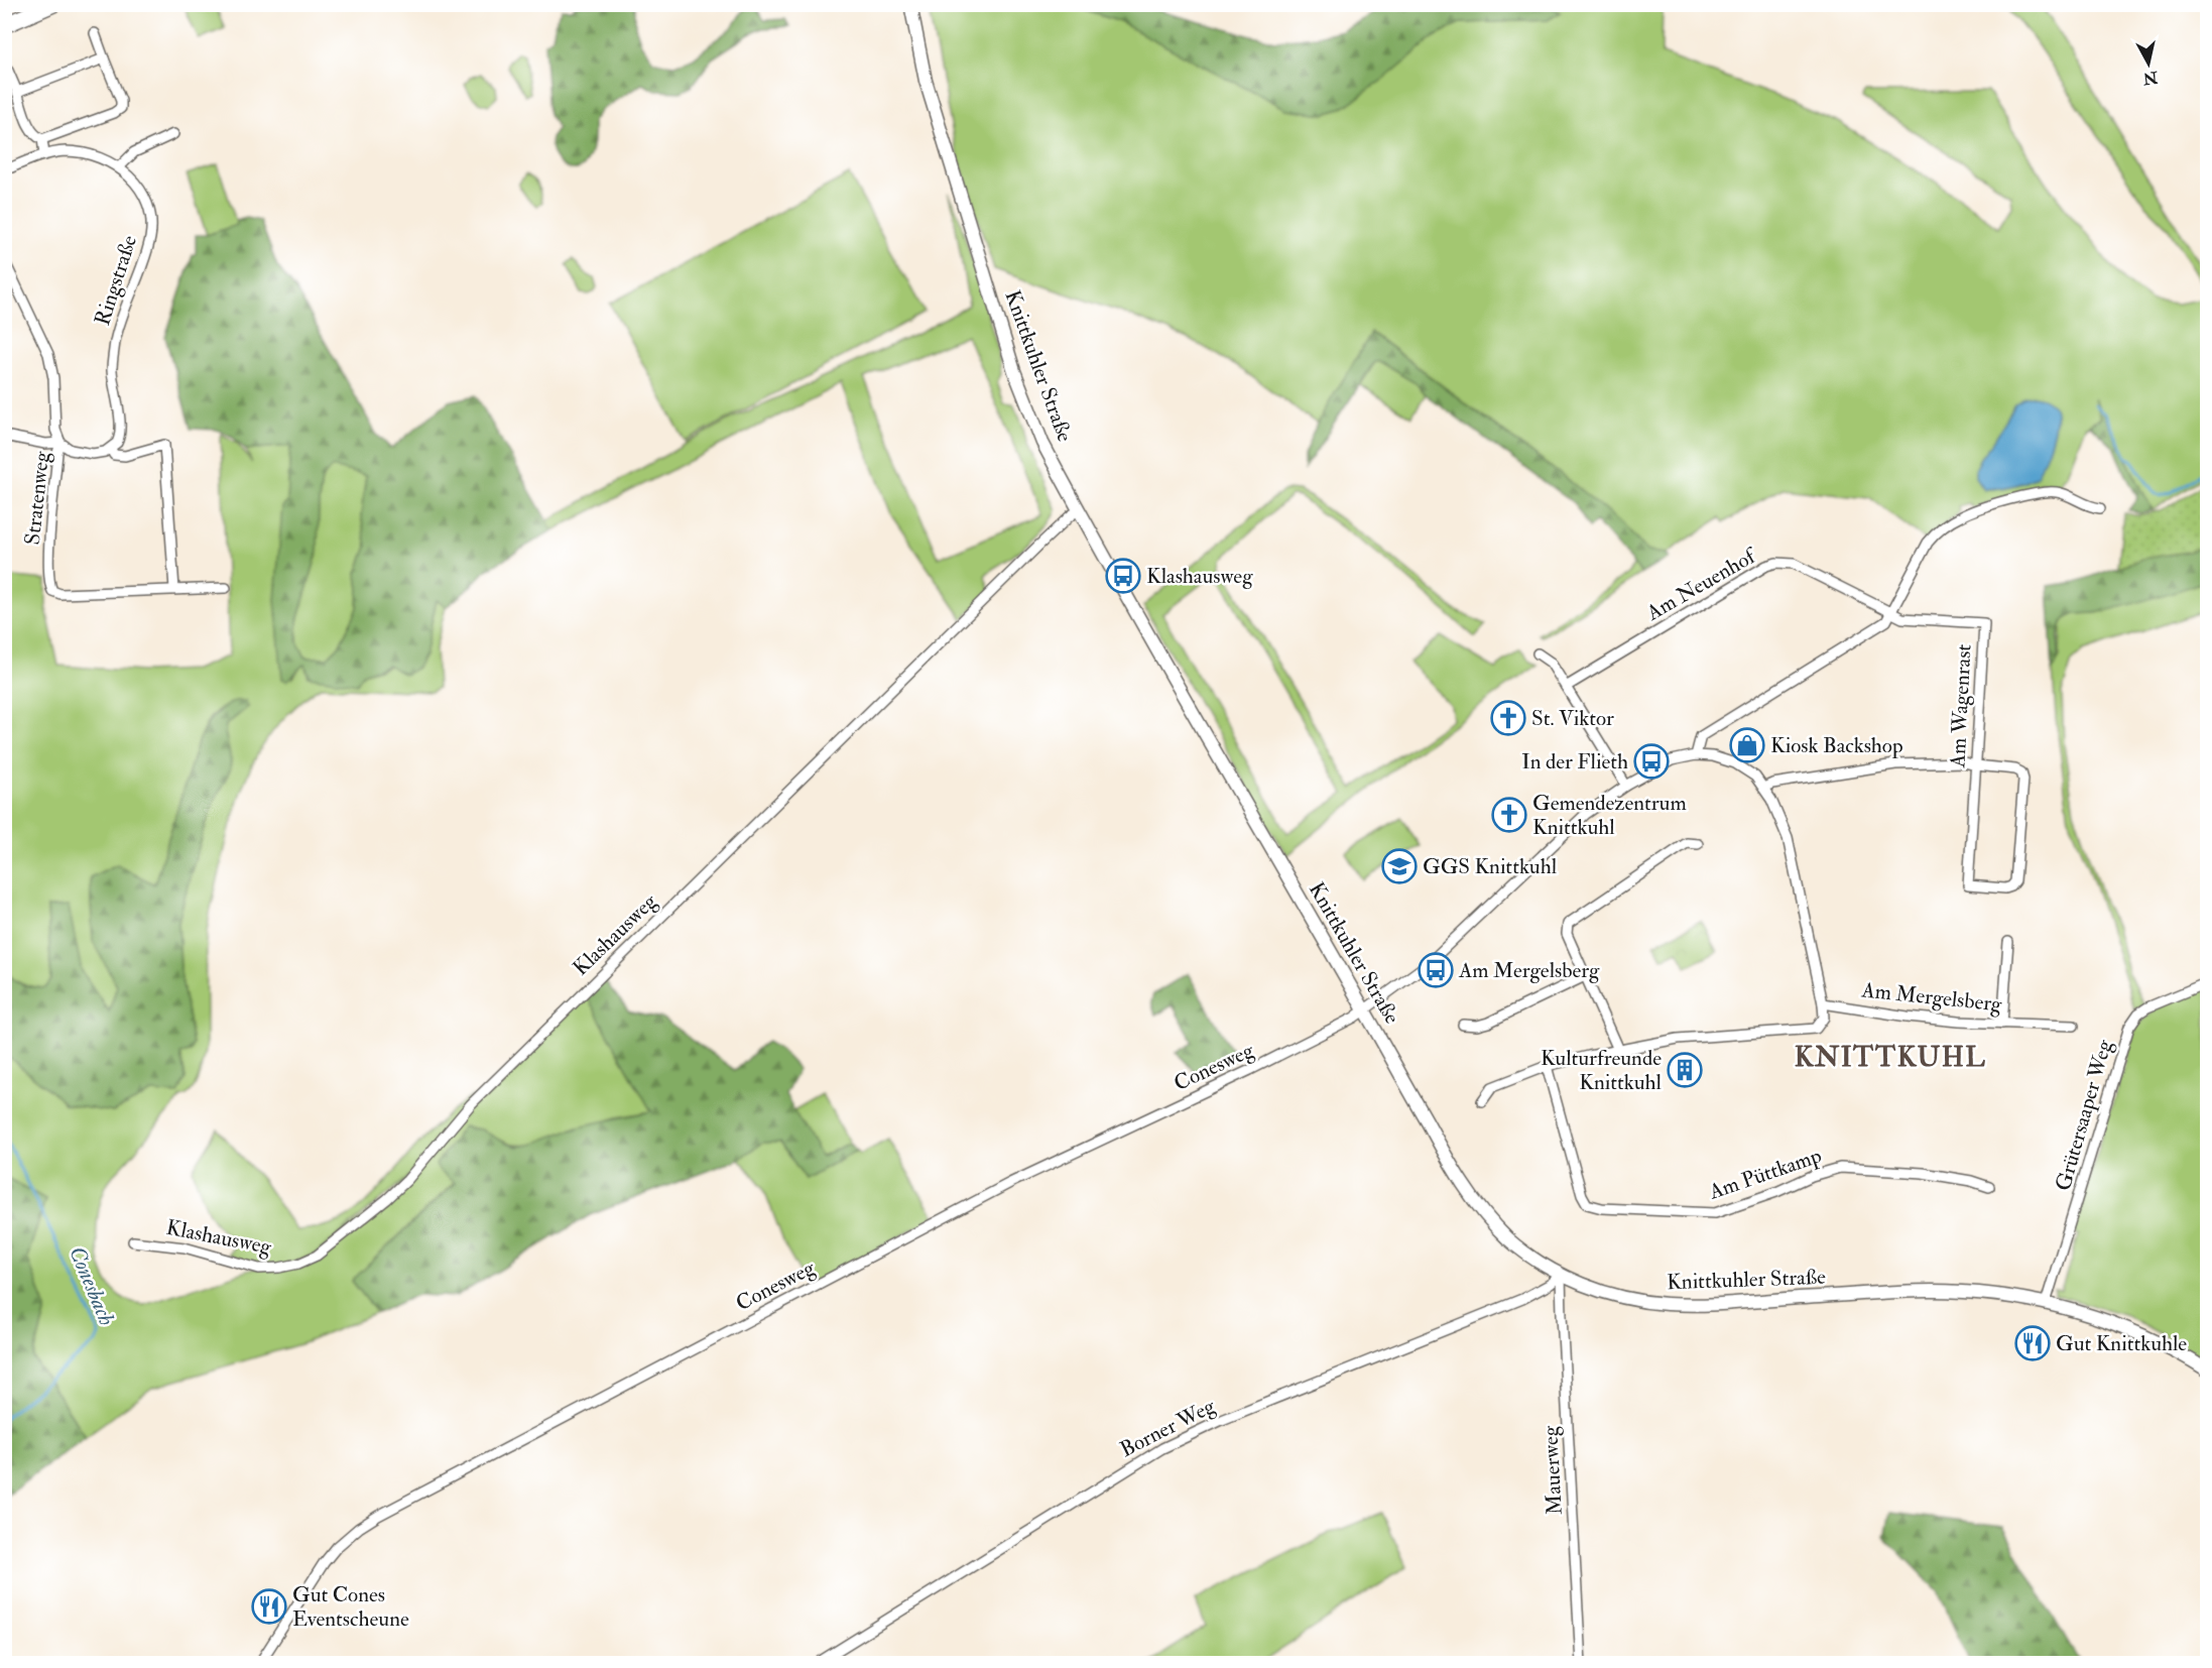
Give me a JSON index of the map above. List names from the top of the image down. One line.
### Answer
{"streets":{"street":["Ringstraße","Knittkuhler Straße","Stratenweg","Am Neuenhof","Am Wagenrast","Klashausweg","Am Mergelsberg","Conesweg","Grütersaaper Weg","Am Püttkamp","Borner Weg","Mauerweg"]},"crossings":[["Knittkuhler Straße","Klashausweg"],["Knittkuhler Straße","Conesweg"],["Knittkuhler Straße","Grütersaaper Weg"],["Knittkuhler Straße","Borner Weg"],["Knittkuhler Straße","Mauerweg"],["Am Neuenhof","Am Wagenrast"],["Borner Weg","Mauerweg"]],"districts":["KNITTKUHL"],"water":["Conesbach"],"places":{"bus stop":["Klashausweg","In der Flieth","Am Mergelsberg"],"church":["St. Viktor","Gemendezentrum Knittkuhl"],"shop":["Kiosk Backshop"],"school or university":["GGS Knittkuhl"],"building":["Kulturfreunde Knittkuhl"],"restaurant":["Gut Knittkuhle","Gut Cones Eventscheune"]},"north":"bottom"}
